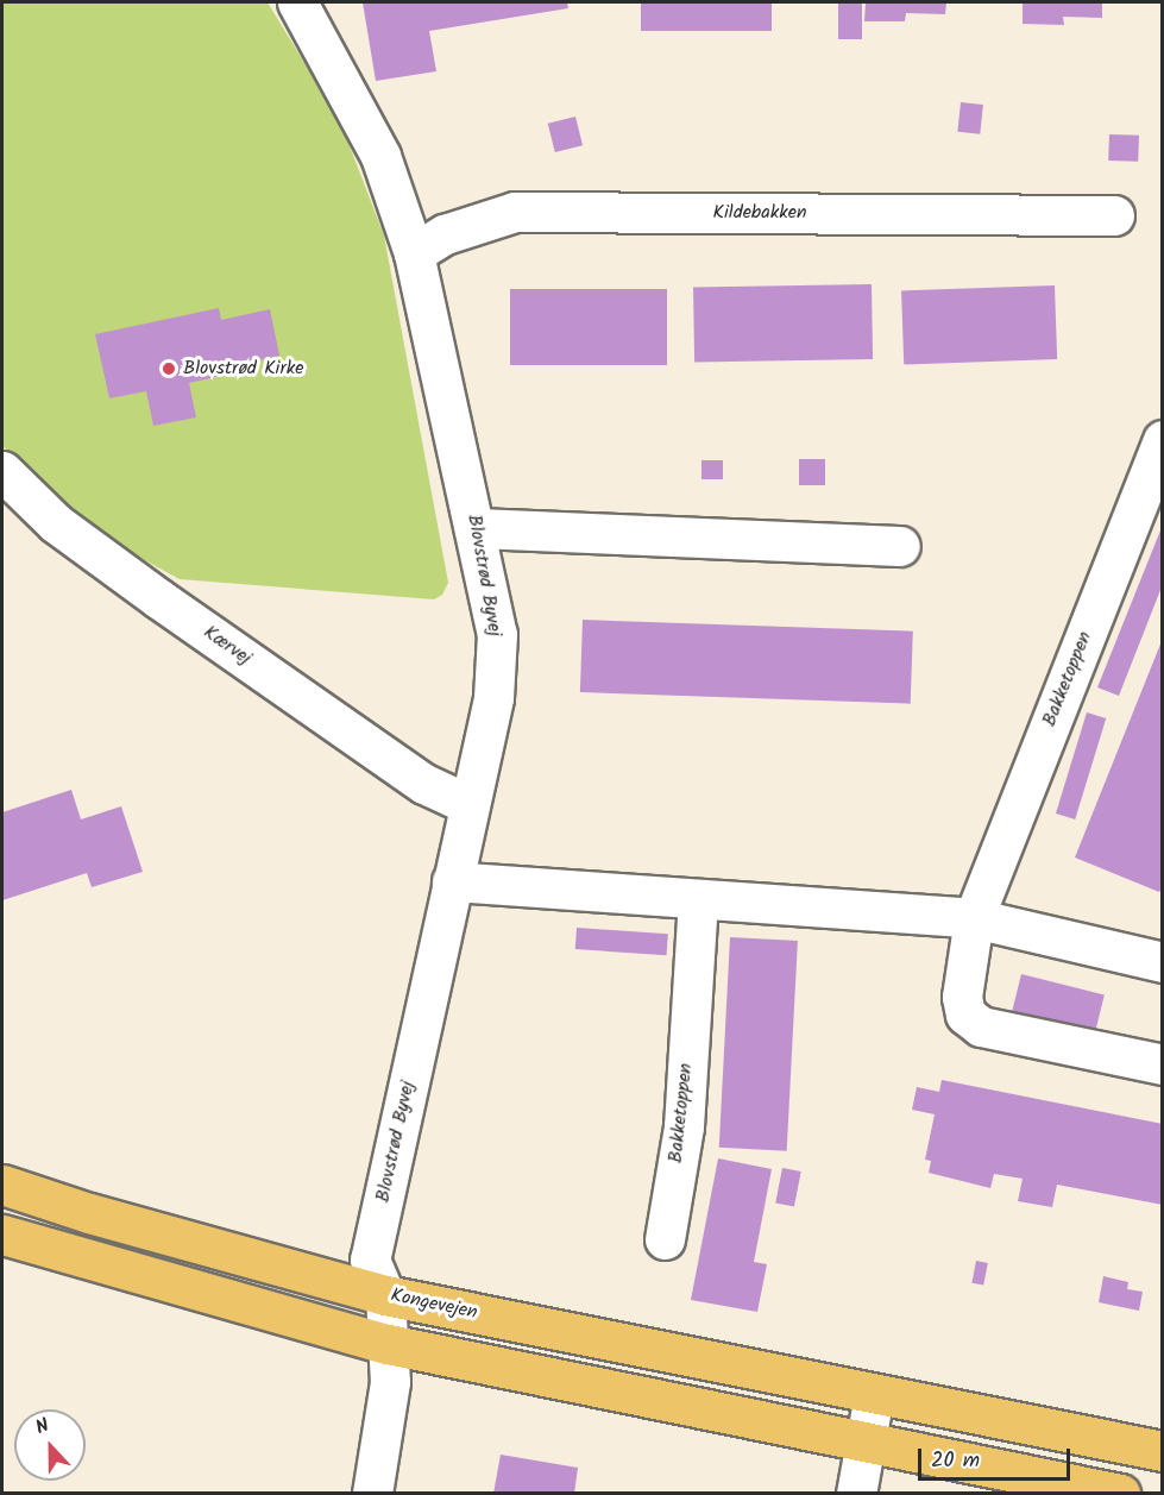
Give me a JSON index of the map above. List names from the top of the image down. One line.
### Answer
{"streets":{"main road":["Kongevejen"],"street":["Kildebakken","Blovstrød Byvej","Kærvej","Bakketoppen"]},"crossings":[["Kildebakken","Blovstrød Byvej"],["Blovstrød Byvej","Kærvej"],["Blovstrød Byvej","Kongevejen"]],"places":["Blovstrød Kirke"],"scale_bar":"20 m","north":"top"}
